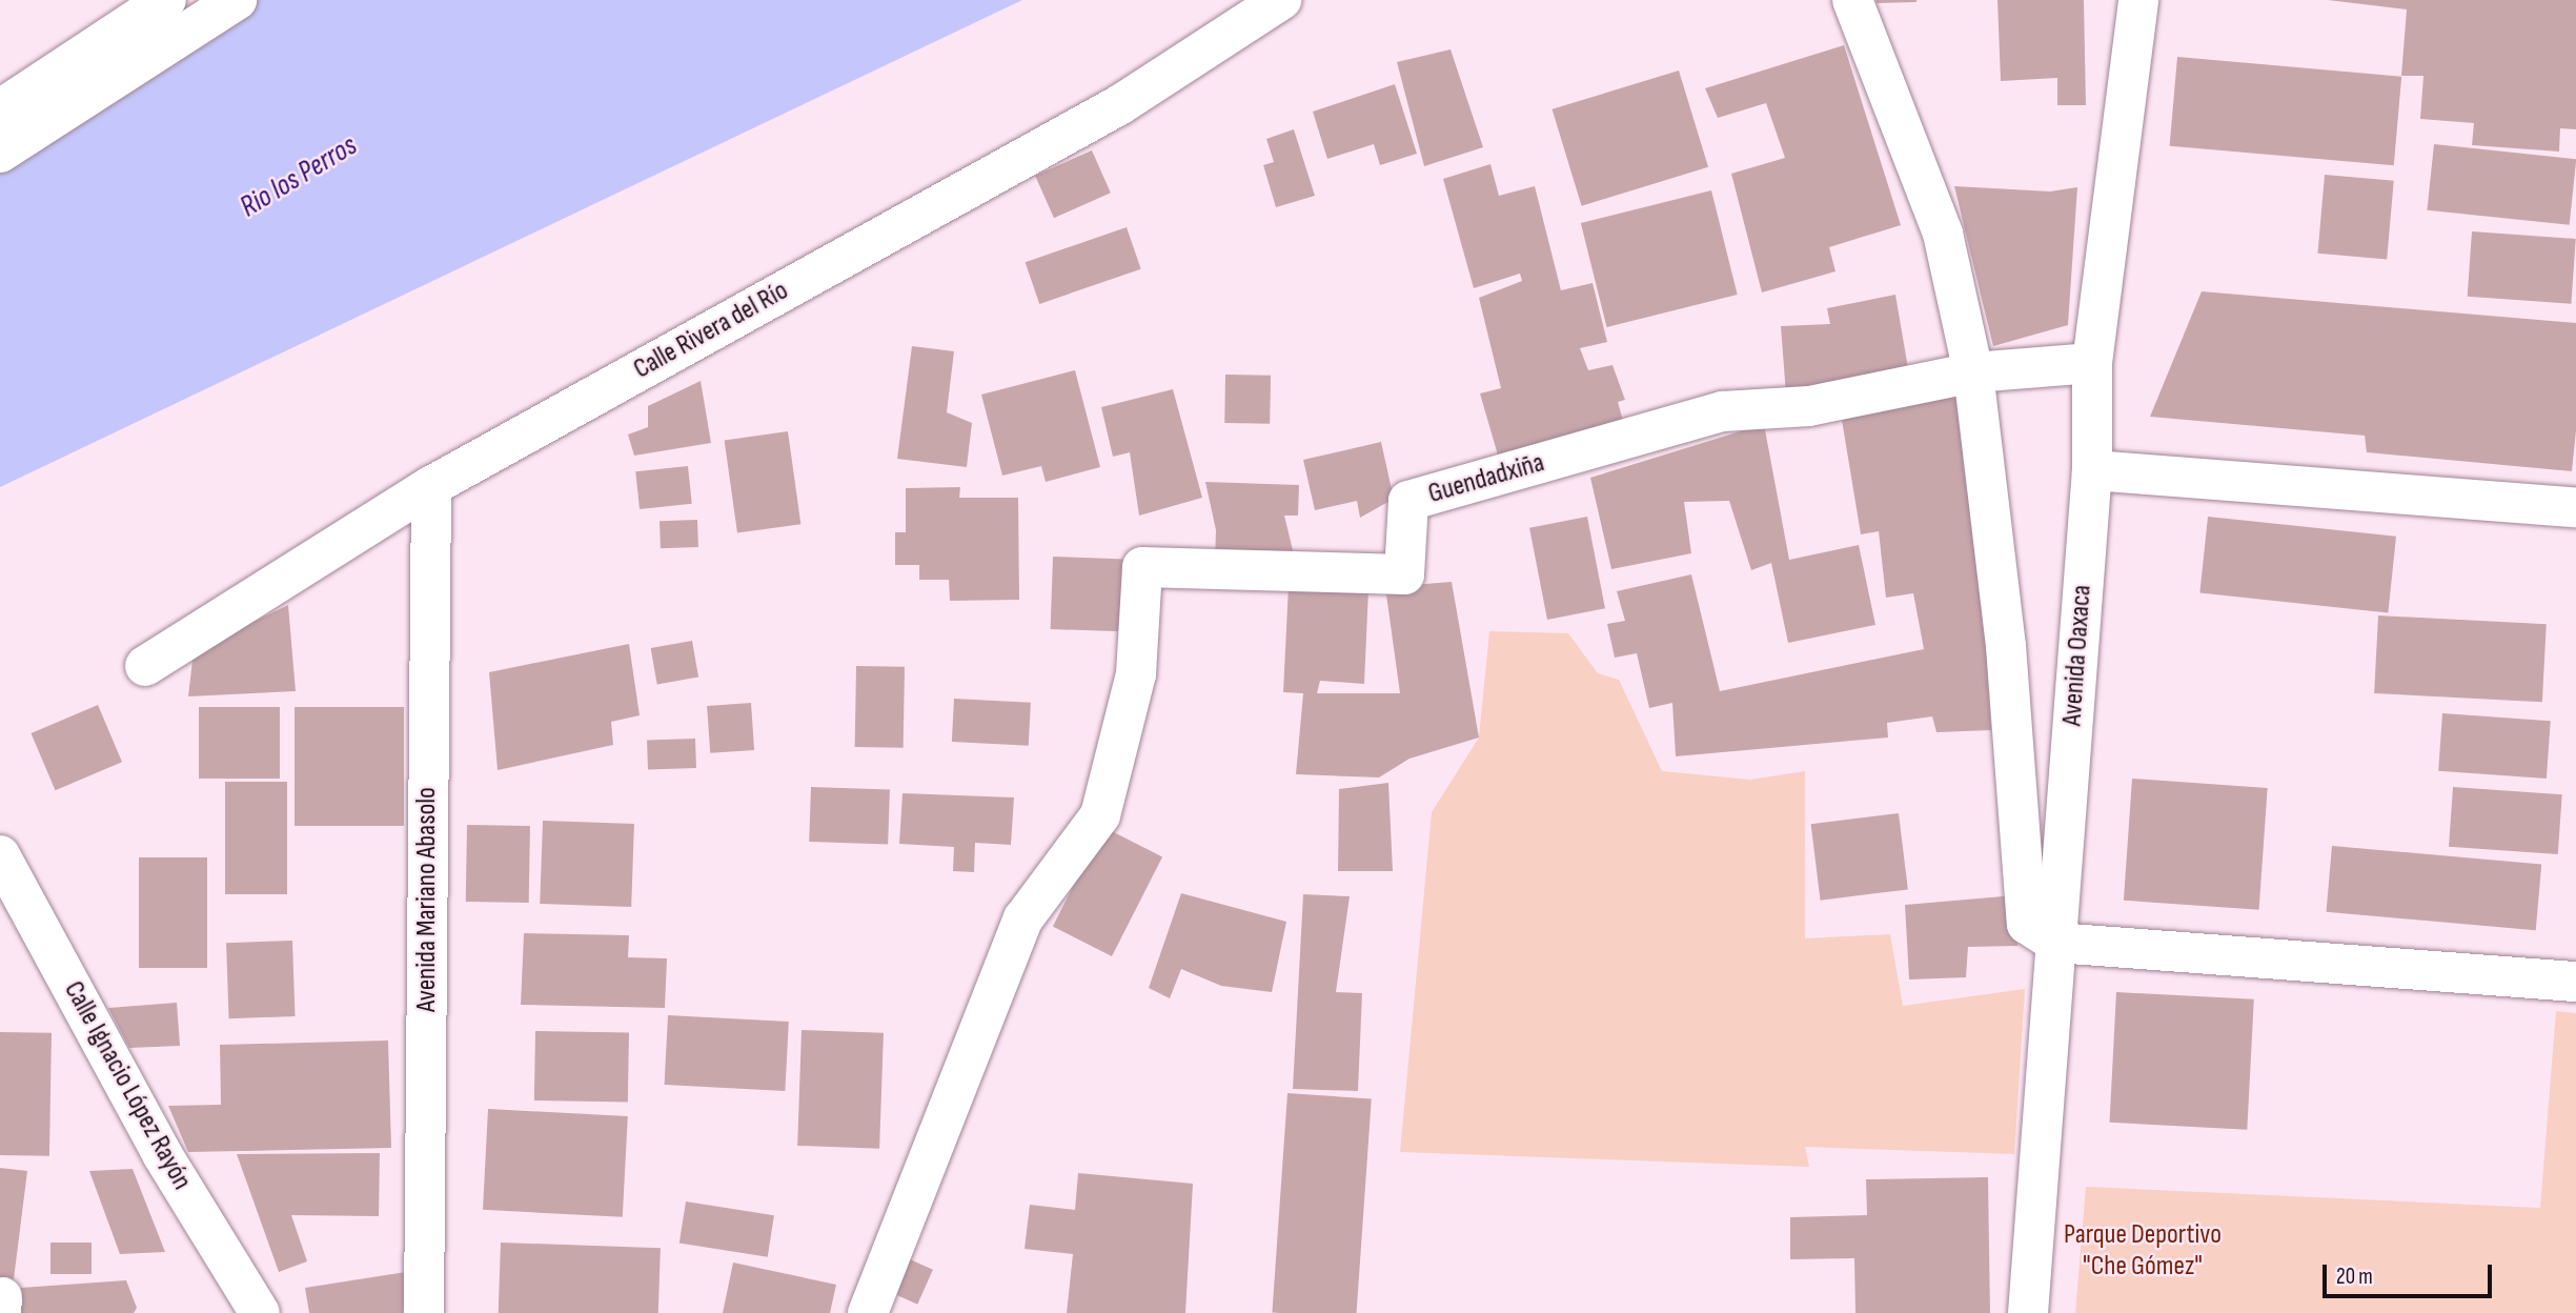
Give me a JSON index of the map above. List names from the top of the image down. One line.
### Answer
{"streets":{"street":["Calle Rivera del Río","Guendadxiña","Avenida Oaxaca","Avenida Mariano Abasolo","Calle Ignacio López Rayón"]},"crossings":[["Calle Rivera del Río","Avenida Mariano Abasolo"],["Guendadxiña","Avenida Oaxaca"]],"water":["Rio los Perros"],"parks":["Parque Deportivo \"Che Gómez\""],"scale_bar":"20 m"}
